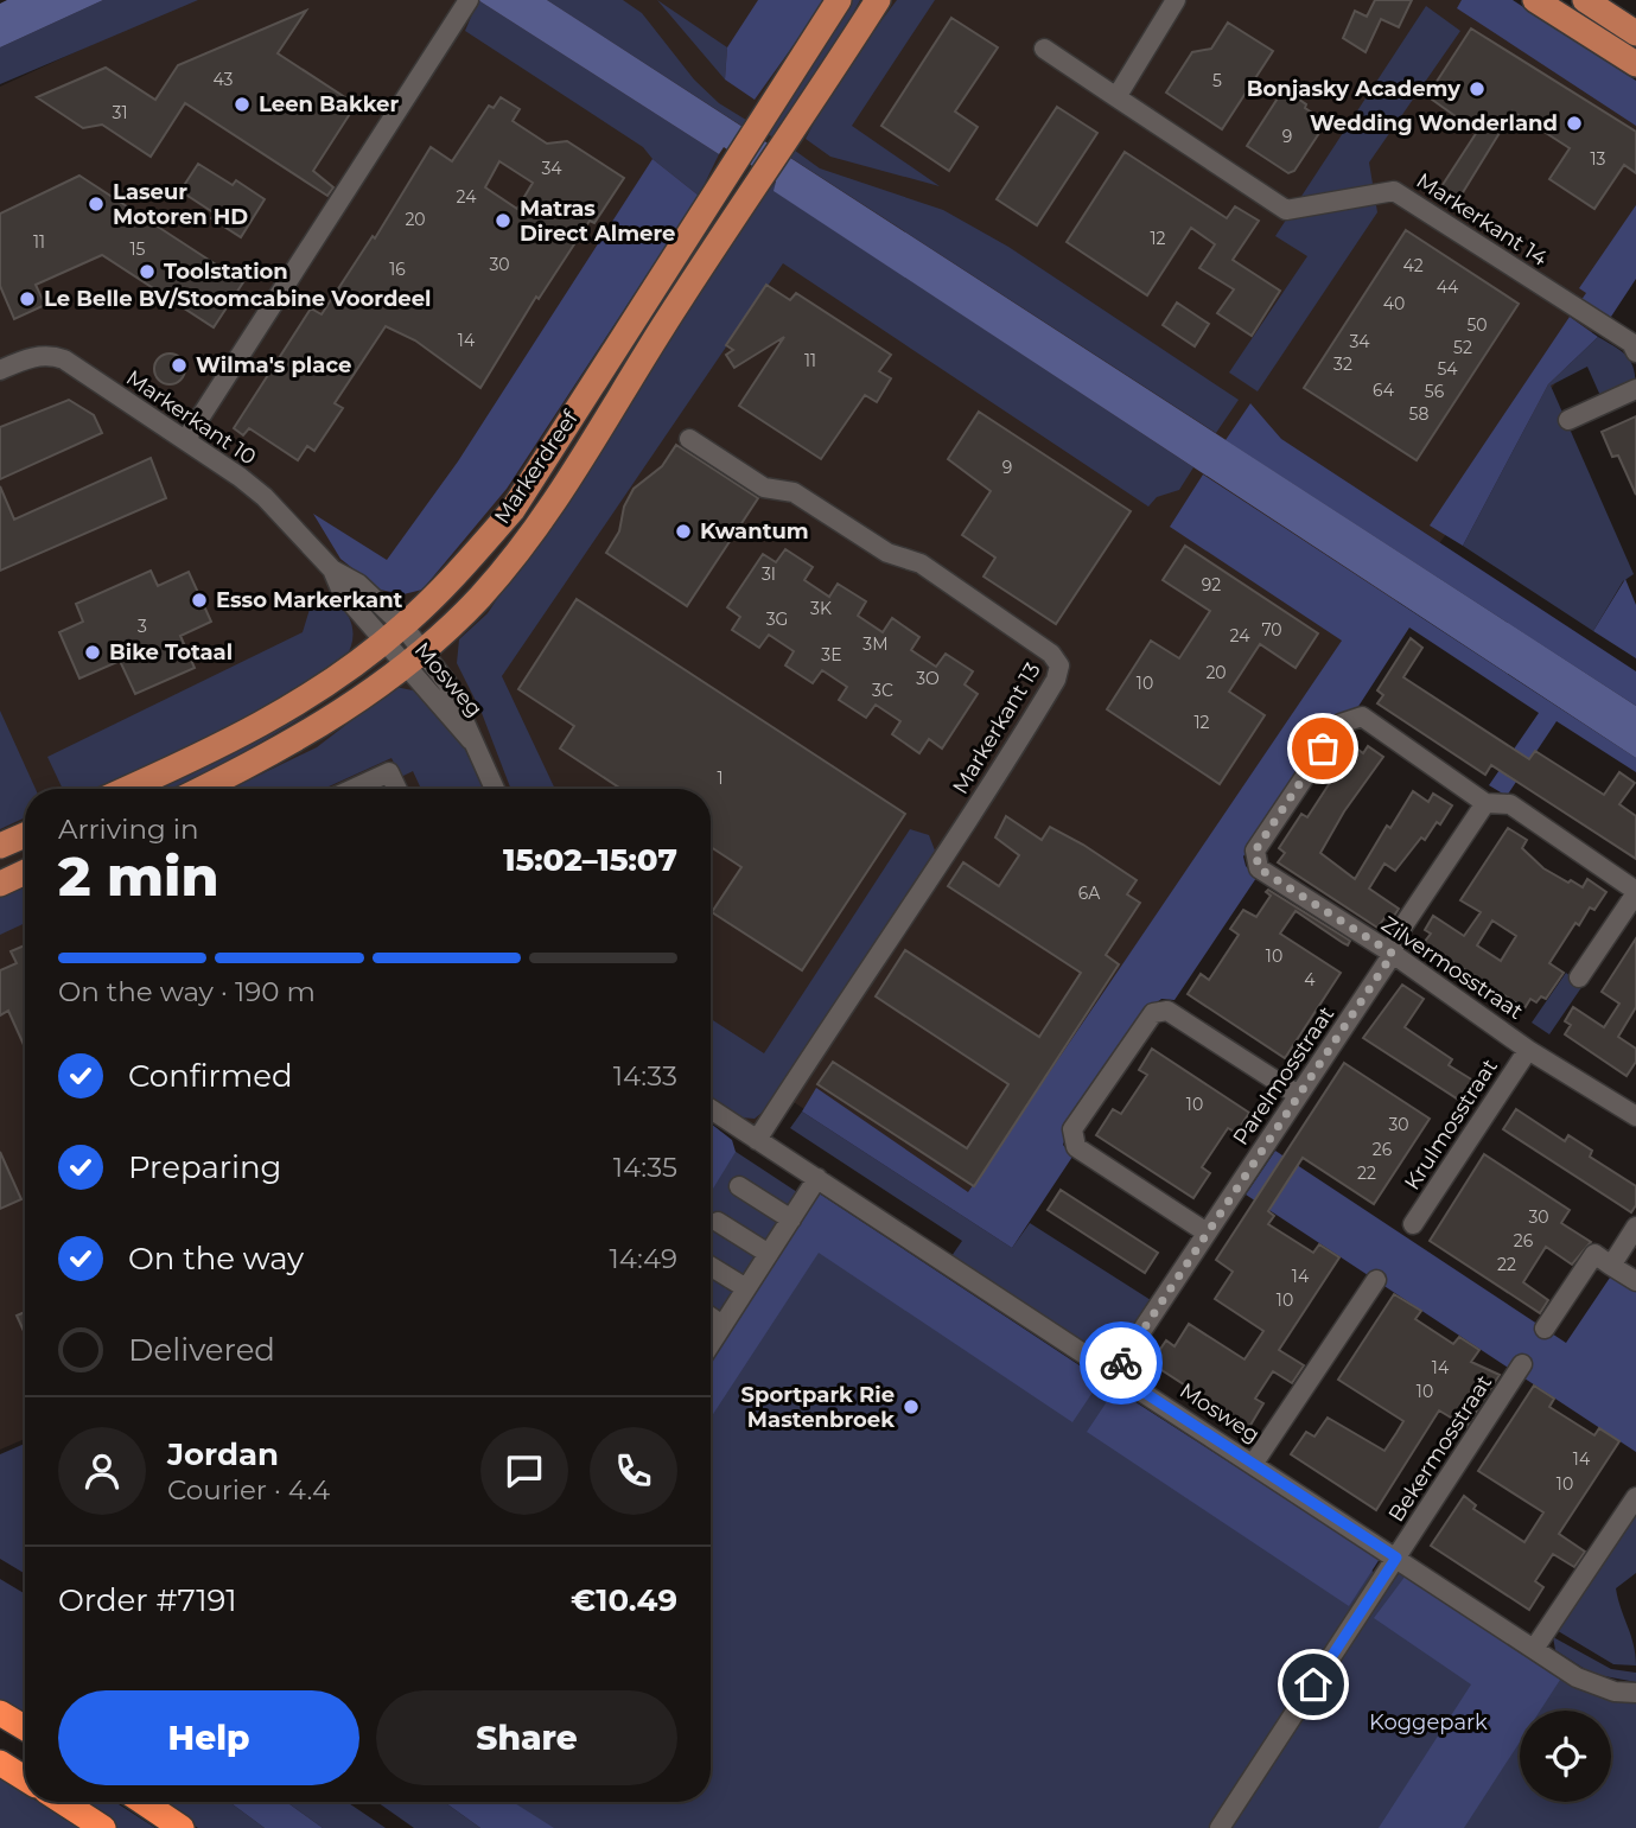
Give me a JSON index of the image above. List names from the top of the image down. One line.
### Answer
{"streets":{"main road":["Markerdreef"],"street":["Markerkant 14","Markerkant 10","Mosweg","Markerkant 13","Zilvermosstraat","Parelmosstraat","Krulmosstraat","Bekermosstraat"]},"crossings":[["Markerkant 10","Markerdreef"],["Markerkant 10","Mosweg"],["Markerdreef","Mosweg"],["Mosweg","Markerkant 13"],["Mosweg","Parelmosstraat"],["Mosweg","Bekermosstraat"],["Zilvermosstraat","Parelmosstraat"],["Zilvermosstraat","Krulmosstraat"]],"parks":["Koggepark"],"places":["Bonjasky Academy","Leen Bakker","Wedding Wonderland","Laseur Motoren HD","Matras Direct Almere","Toolstation","Le Belle BV/Stoomcabine Voordeel","Wilma's place","Kwantum","Esso Markerkant","Bike Totaal","Sportpark Rie Mastenbroek"],"house_numbers":["43","5","31","9","13","34","24","20","12","11","15","30","42","16","44","40","50","14","34","52","11","32","54","64","56","58","9","3I","92","3K","3G","3","70","24","3M","3E","20","3O","10","3C","12","1","6A","10","4","10","30","26","22","30","26","22","14","10","14","10","14","10"],"page":{"heading":["2 min","Arriving in","15:02–15:07"],"panel":["Jordan","Courier · 4.4","Order #7191","€10.49"],"bar":"On the way · 190 m","list":[["Confirmed","14:33"],["Preparing","14:35"],["On the way","14:49"],"Delivered"],"buttons":["Help","Share"]}}
